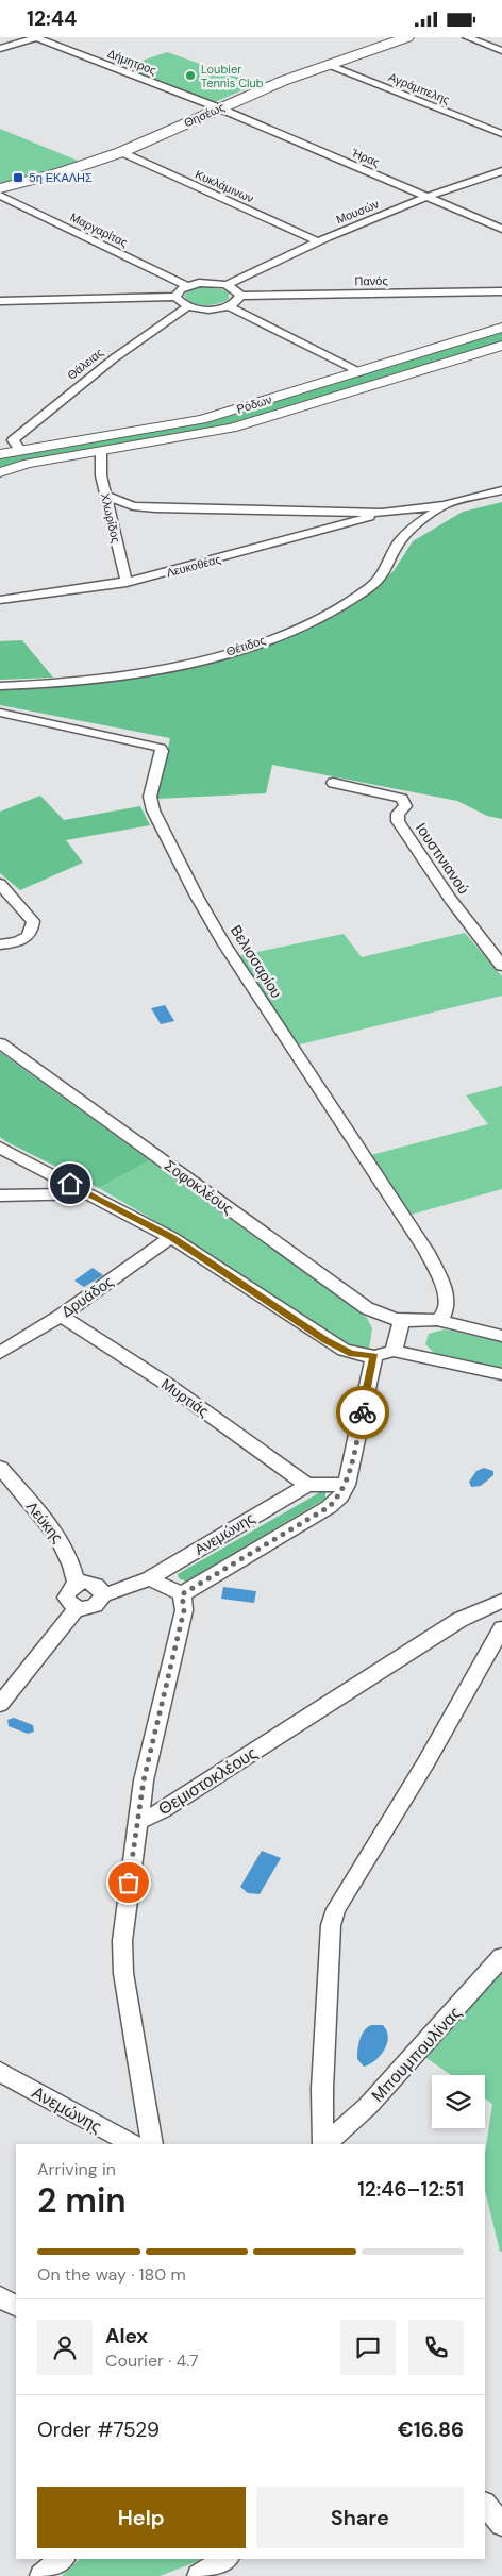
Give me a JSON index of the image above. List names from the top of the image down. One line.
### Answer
{"streets":{"main road":["Θησέως"],"street":["Δήμητρος","Αγράμπελης","Ήρας","Κυκλάμινων","Μουσών","Μαργαρίτας","Πανός","Θάλειας","Ρόδων","Χλωρίδος","Λευκοθέας","Θέτιδος","Ιουστινιανού","Βελισσαρίου","Σοφοκλέους","Δρυάδος","Μυρτιάς","Λεύκης","Ανεμώνης","Θεμιστοκλέους","Μπουμπουλίνας"]},"crossings":[["Δήμητρος","Θησέως"],["Δήμητρος","Ήρας"],["Αγράμπελης","Θησέως"],["Θησέως","Ήρας"],["Θησέως","Κυκλάμινων"],["Ήρας","Μουσών"],["Κυκλάμινων","Μουσών"],["Θάλειας","Ρόδων"],["Ρόδων","Χλωρίδος"],["Χλωρίδος","Λευκοθέας"],["Χλωρίδος","Θέτιδος"],["Λευκοθέας","Θέτιδος"],["Βελισσαρίου","Σοφοκλέους"],["Δρυάδος","Μυρτιάς"],["Μυρτιάς","Ανεμώνης"],["Λεύκης","Ανεμώνης"]],"places":{"other":["Loubier Tennis Club"],"transit":["5η ΕΚΑΛΗΣ"]},"page":{"status":"12:44","heading":["2 min","Arriving in","12:46–12:51"],"panel":["Alex","Courier · 4.7","Order #7529","€16.86"],"bar":"On the way · 180 m","buttons":["Help","Share"]}}
